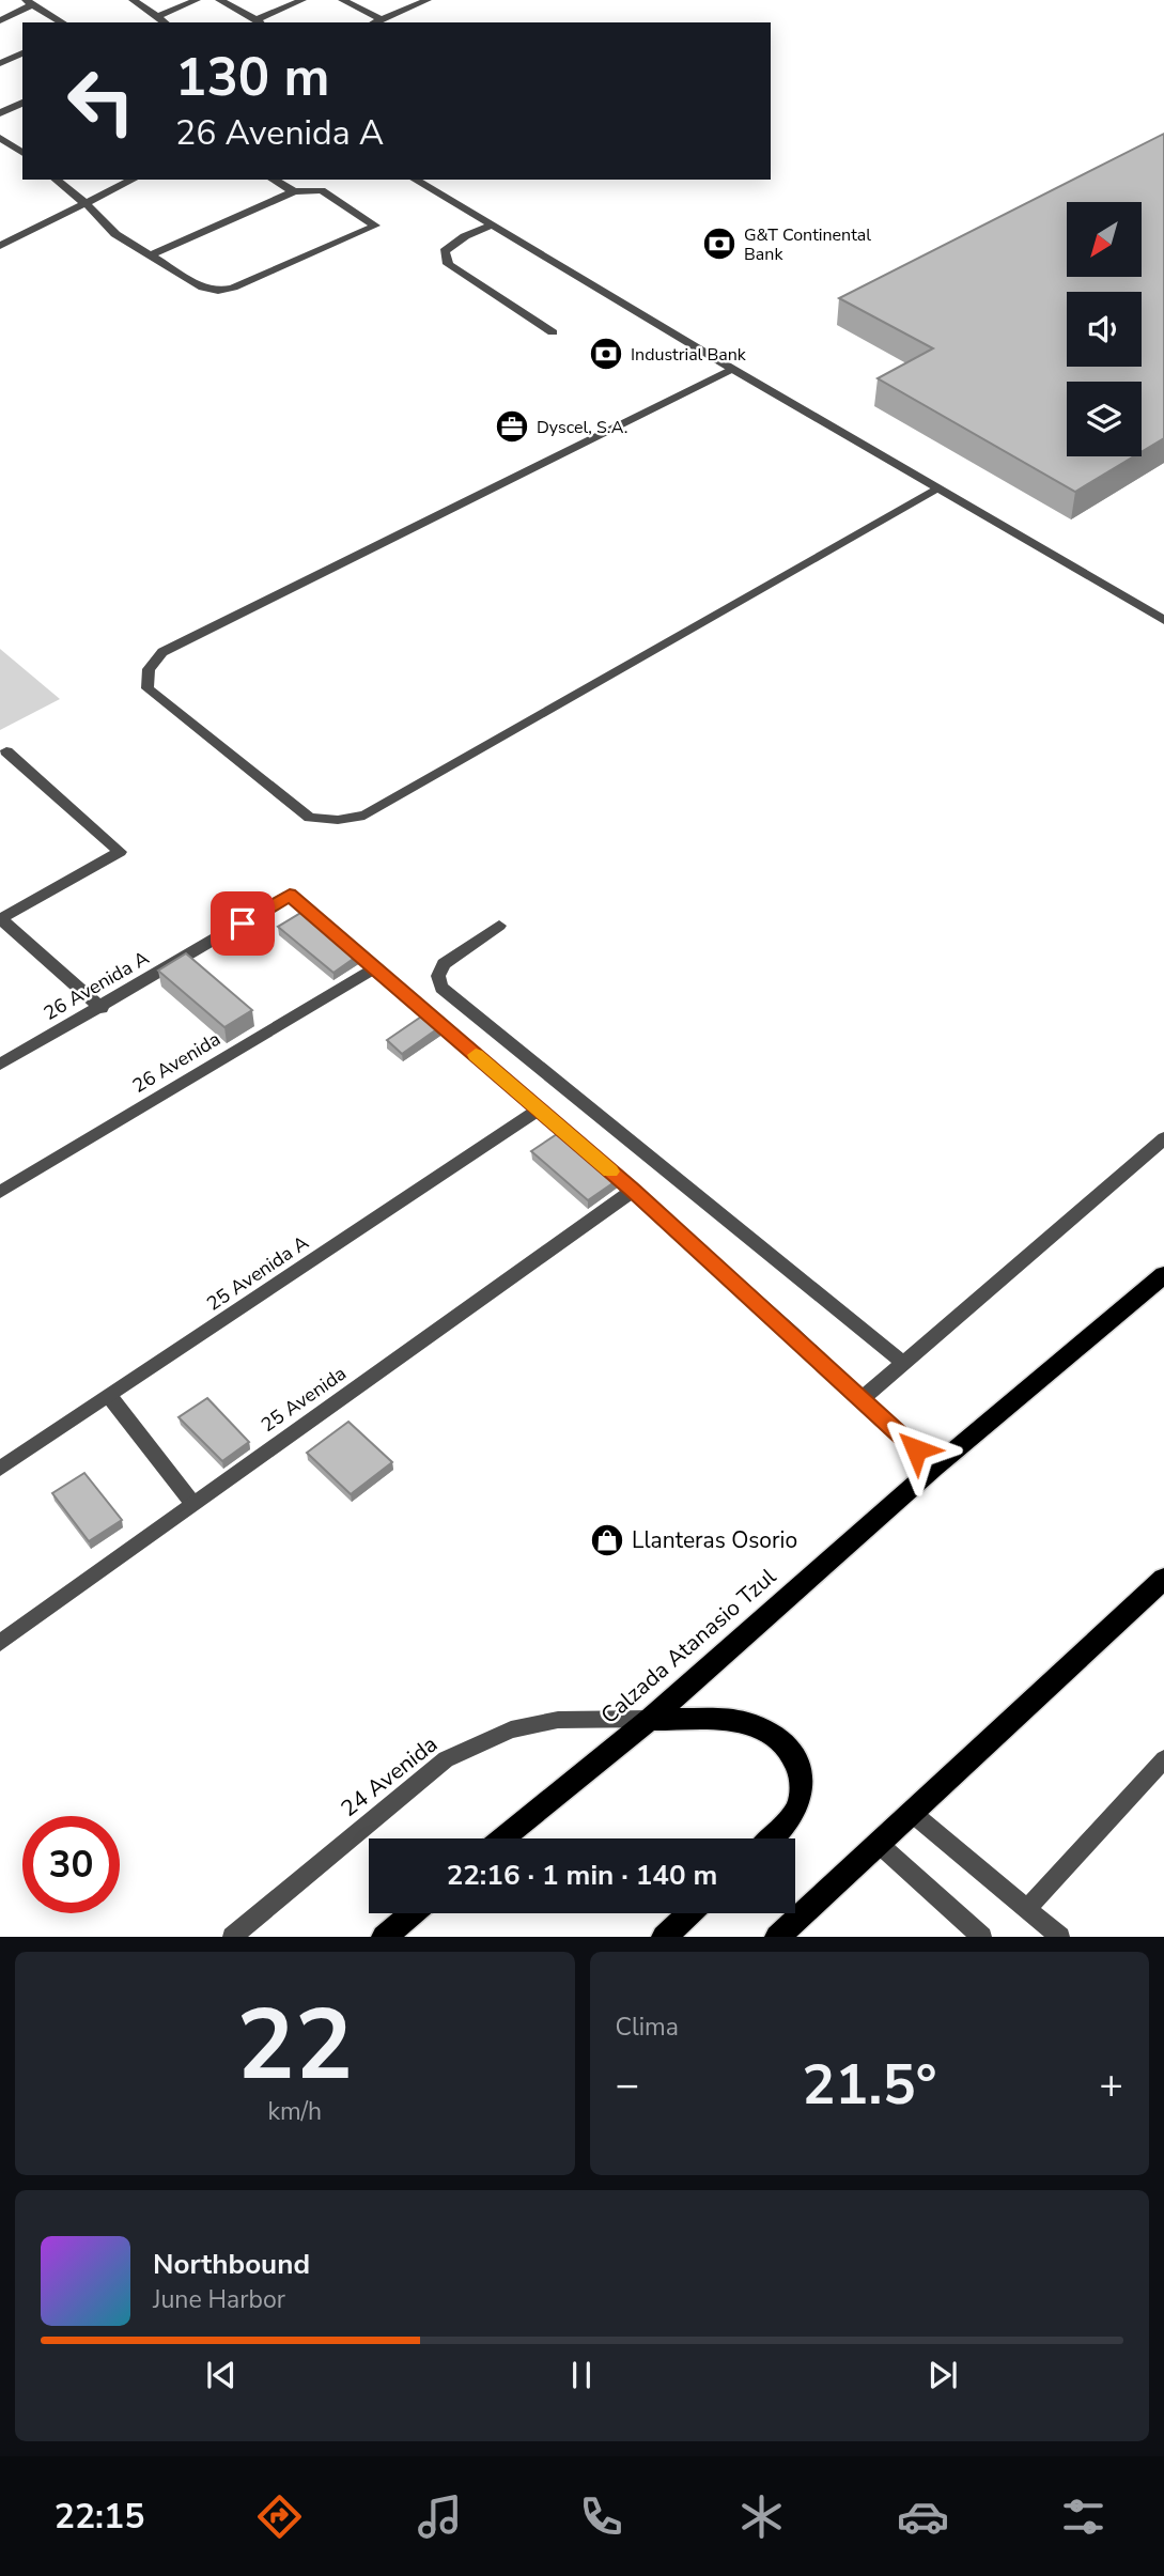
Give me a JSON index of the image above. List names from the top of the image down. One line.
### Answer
{"streets":{"main road":["Calzada Atanasio Tzul"],"street":["26 Avenida A","26 Avenida","25 Avenida A","25 Avenida","24 Avenida"]},"crossings":[["26 Avenida A","26 Avenida"],["Calzada Atanasio Tzul","24 Avenida"]],"places":{"bank":["G&T Continental Bank","Industrial Bank"],"office":["Dyscel, S.A."],"shop":["Llanteras Osorio"]},"north":"bottom left","page":{"turn":["130 m","26 Avenida A"],"limit":"30","trip":"22:16 · 1 min · 140 m","tile":[["22","km/h"],"Clima"],"heat":["−","21.5°","+"],"song":["Northbound","June Harbor"],"tabs":"22:15"}}
